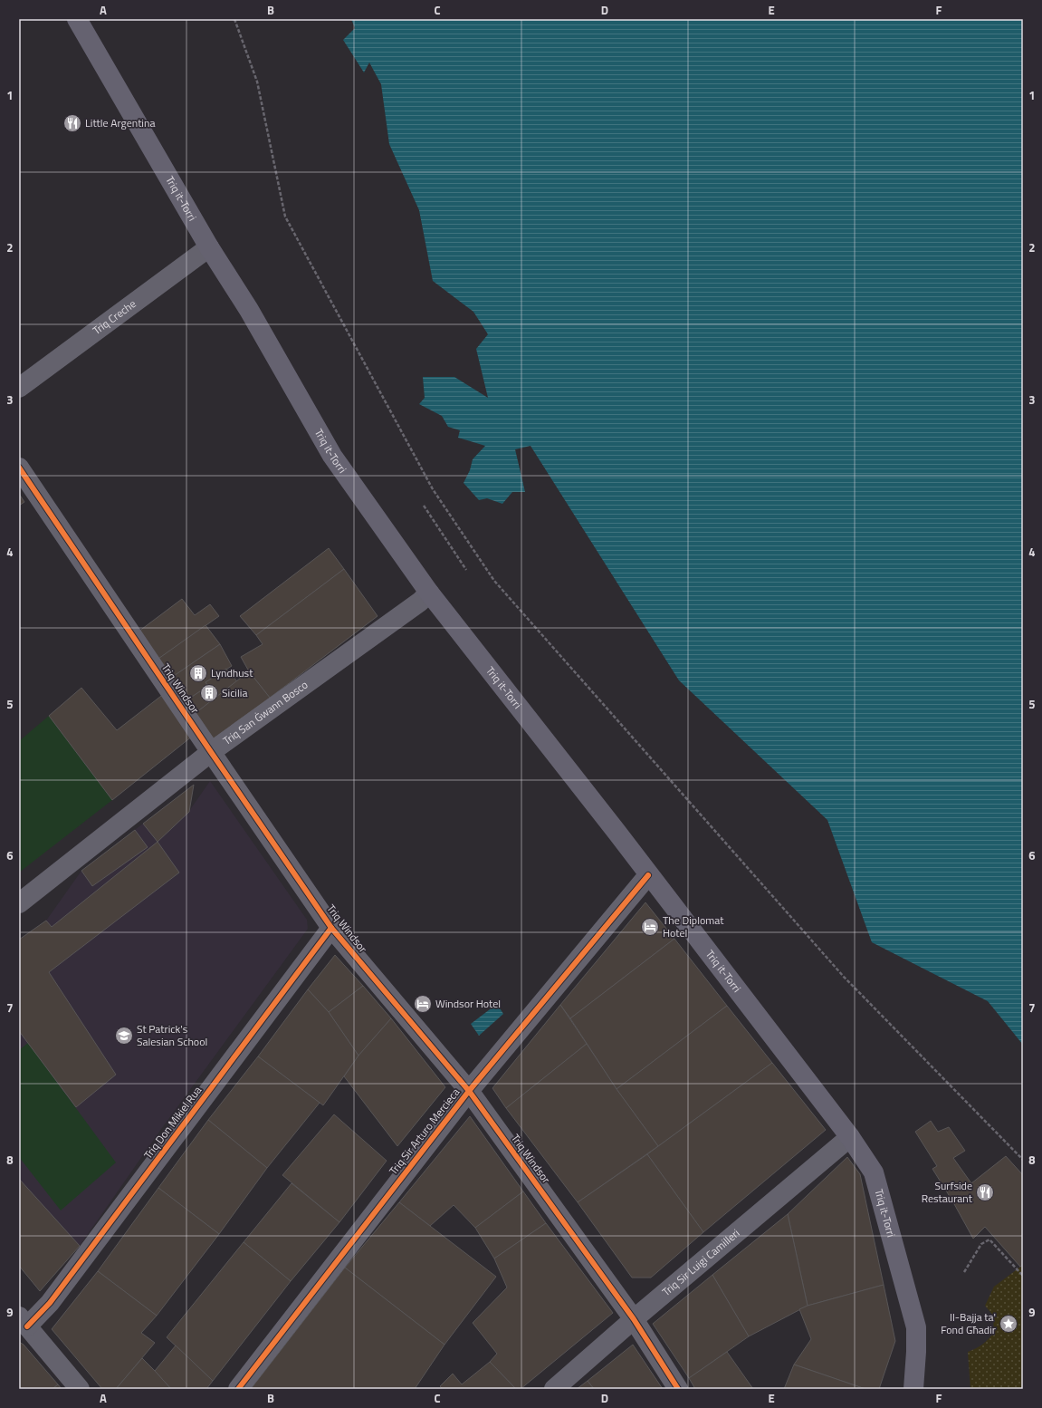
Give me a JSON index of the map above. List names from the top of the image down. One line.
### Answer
{"streets":{"main road":["Triq it-Torri"],"street":["Triq Creche","Triq Windsor","Triq San Ġwann Bosco","Triq Don Mikiel Rua","Triq Sir Arturo Mercieca","Triq Sir Luigi Camilleri"]},"crossings":[["Triq it-Torri","Triq Creche"],["Triq it-Torri","Triq San Ġwann Bosco"],["Triq it-Torri","Triq Sir Arturo Mercieca"],["Triq it-Torri","Triq Sir Luigi Camilleri"],["Triq Windsor","Triq San Ġwann Bosco"],["Triq Windsor","Triq Don Mikiel Rua"],["Triq Windsor","Triq Sir Arturo Mercieca"],["Triq Windsor","Triq Sir Luigi Camilleri"]],"places":{"restaurant":["Little Argentina","Surfside Restaurant"],"building":["Lyndhust","Sicilia"],"hotel":["The Diplomat Hotel","Windsor Hotel"],"school or university":["St Patrick's Salesian School"],"place":["Il-Bajja ta' Fond Għadir"]},"grid":{"columns":["A","B","C","D","E","F"],"rows":["1","2","3","4","5","6","7","8","9"]}}
